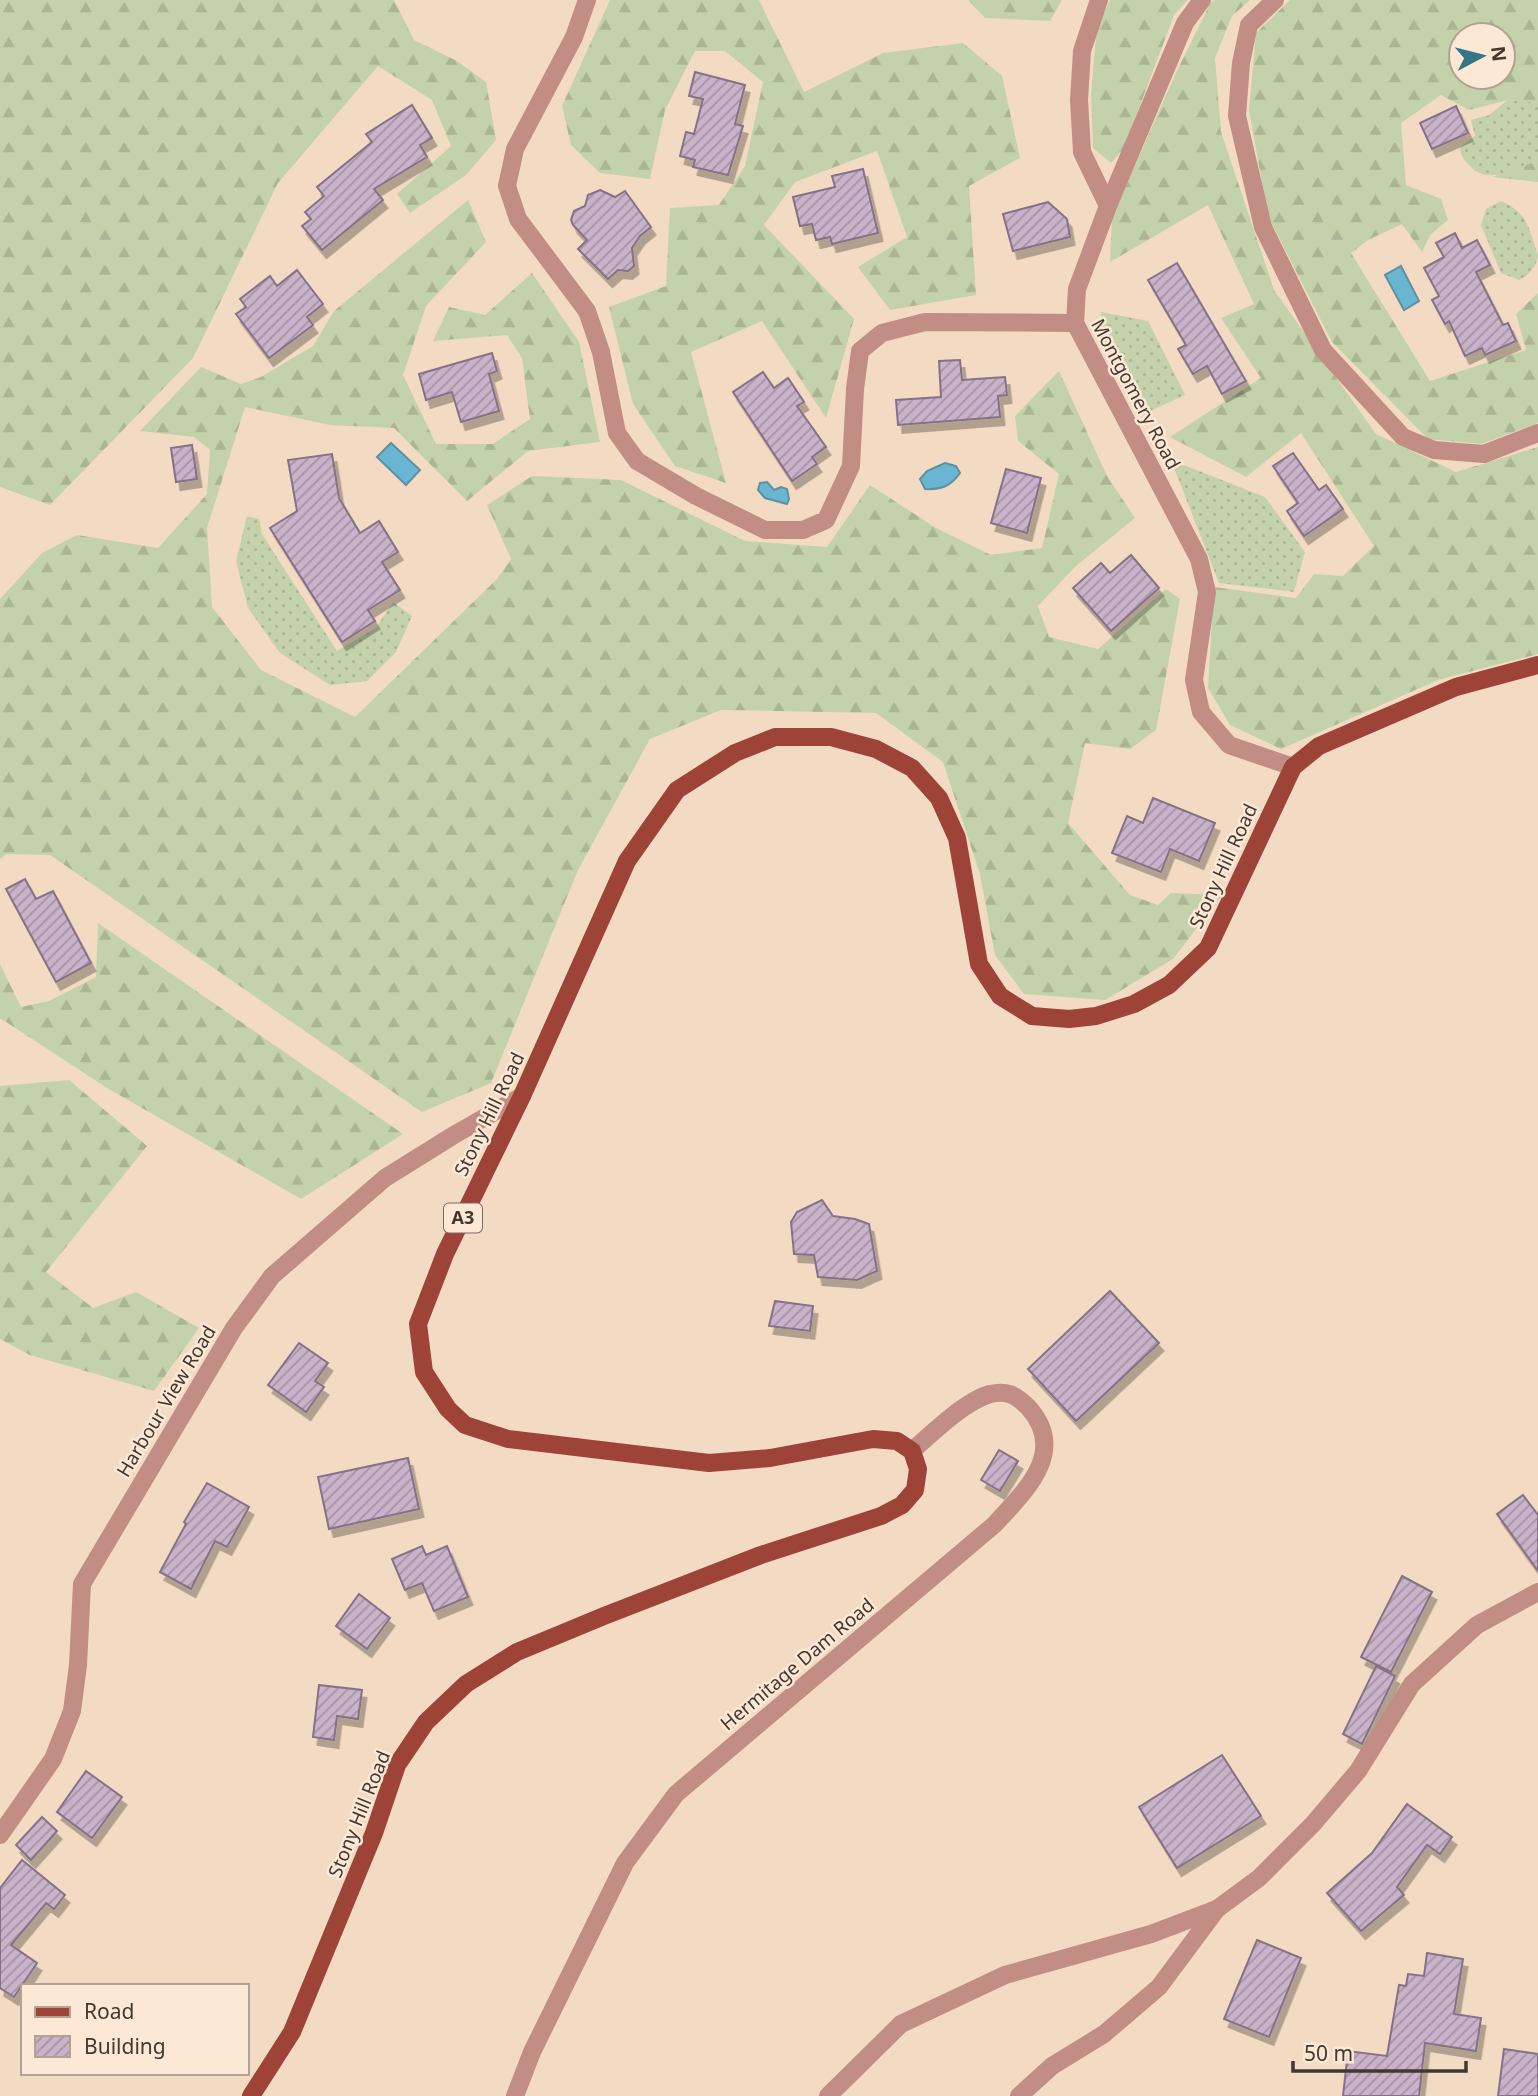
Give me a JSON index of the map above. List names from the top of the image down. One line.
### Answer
{"streets":{"main road":["Stony Hill Road","A3"],"street":["Montgomery Road","Harbour View Road","Hermitage Dam Road"]},"crossings":[["Montgomery Road","Stony Hill Road"],["Stony Hill Road","Harbour View Road"],["Stony Hill Road","Hermitage Dam Road"]],"legend":["Road","Building"],"scale_bar":"50 m","north":"right"}
